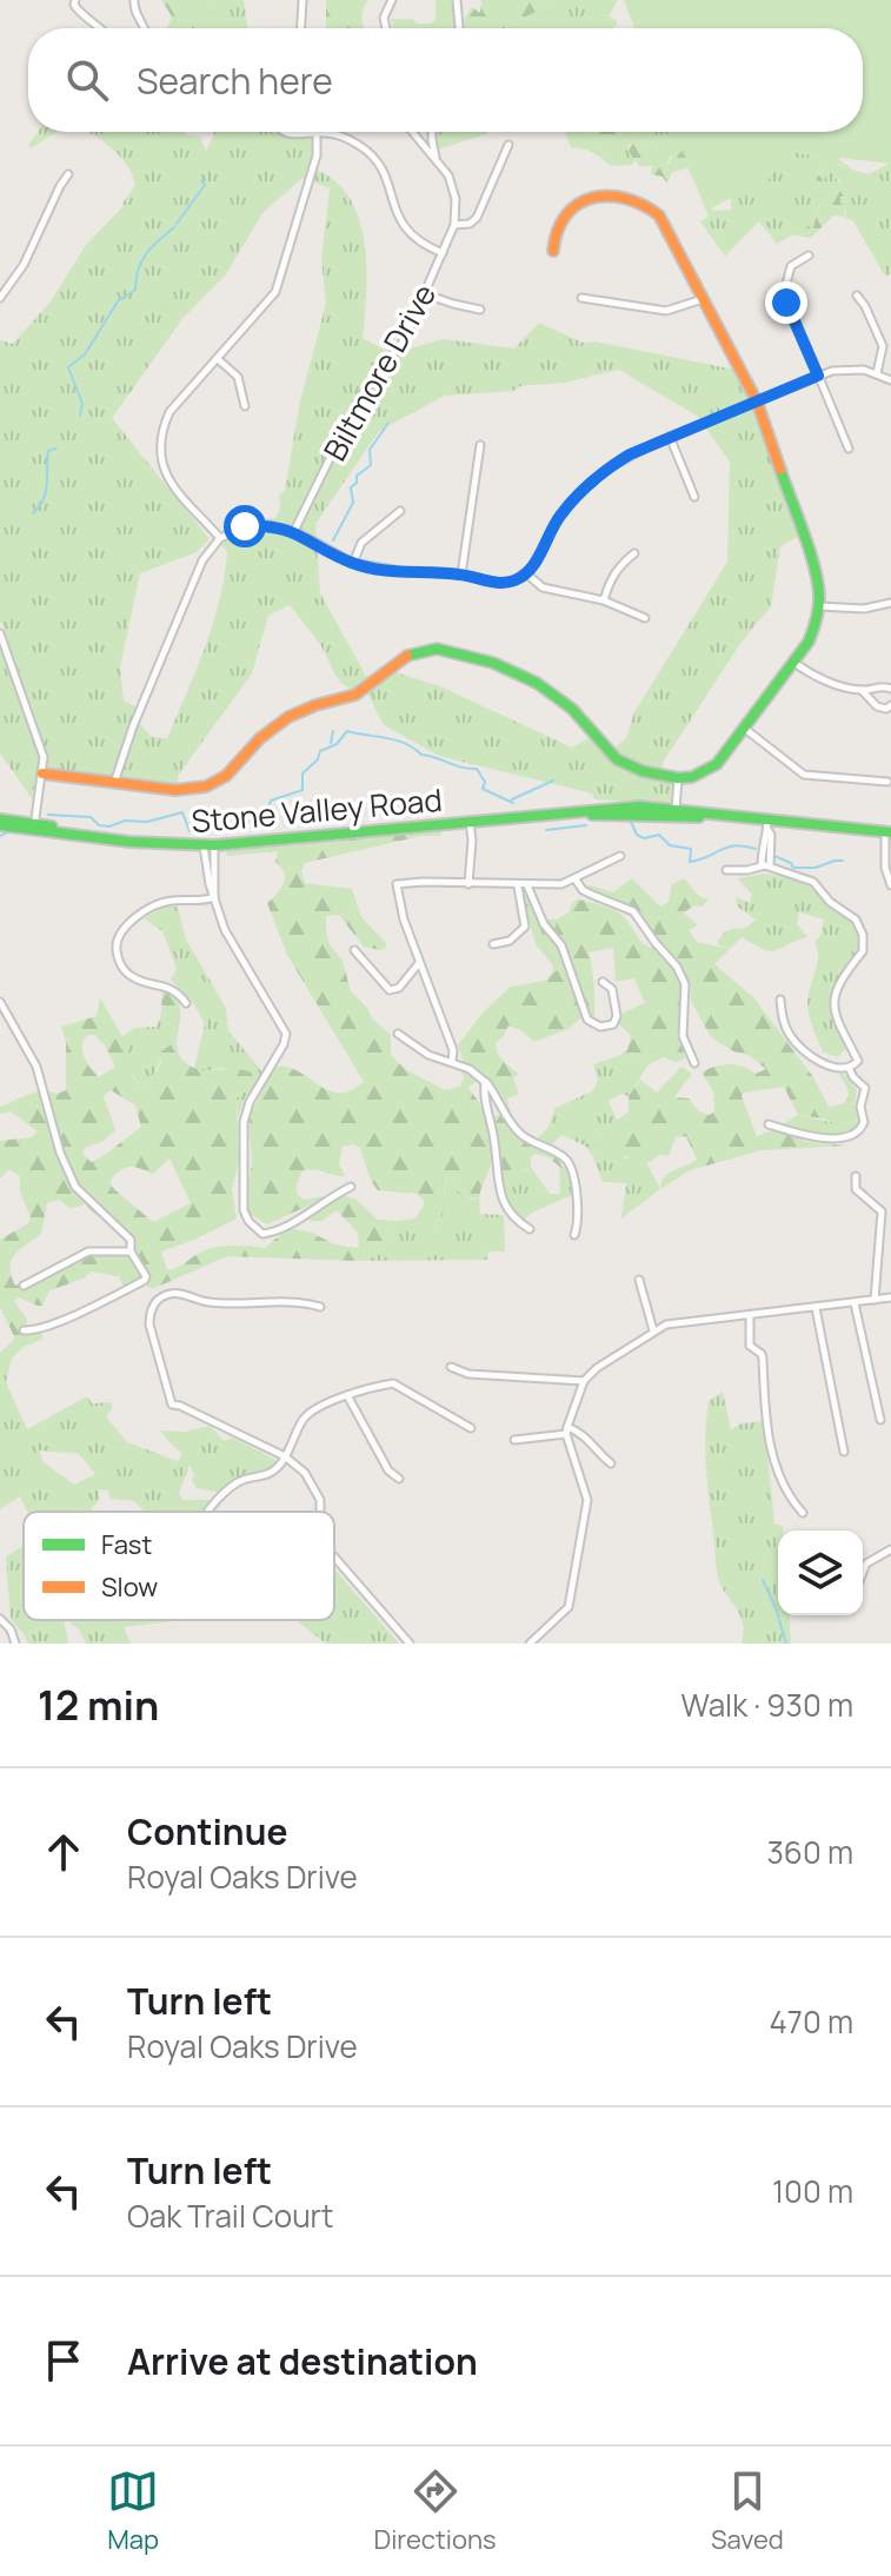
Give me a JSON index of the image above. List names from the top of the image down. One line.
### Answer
{"streets":{"street":["Biltmore Drive","Stone Valley Road"]},"legend":["Fast","Slow"],"page":{"search":"Search here","heading":["12 min","Walk · 930 m"],"list":[["Continue","Royal Oaks Drive","360 m"],["Turn left","Royal Oaks Drive","470 m"],["Turn left","Oak Trail Court","100 m"],"Arrive at destination"],"nav":["Map","Directions","Saved"]}}
